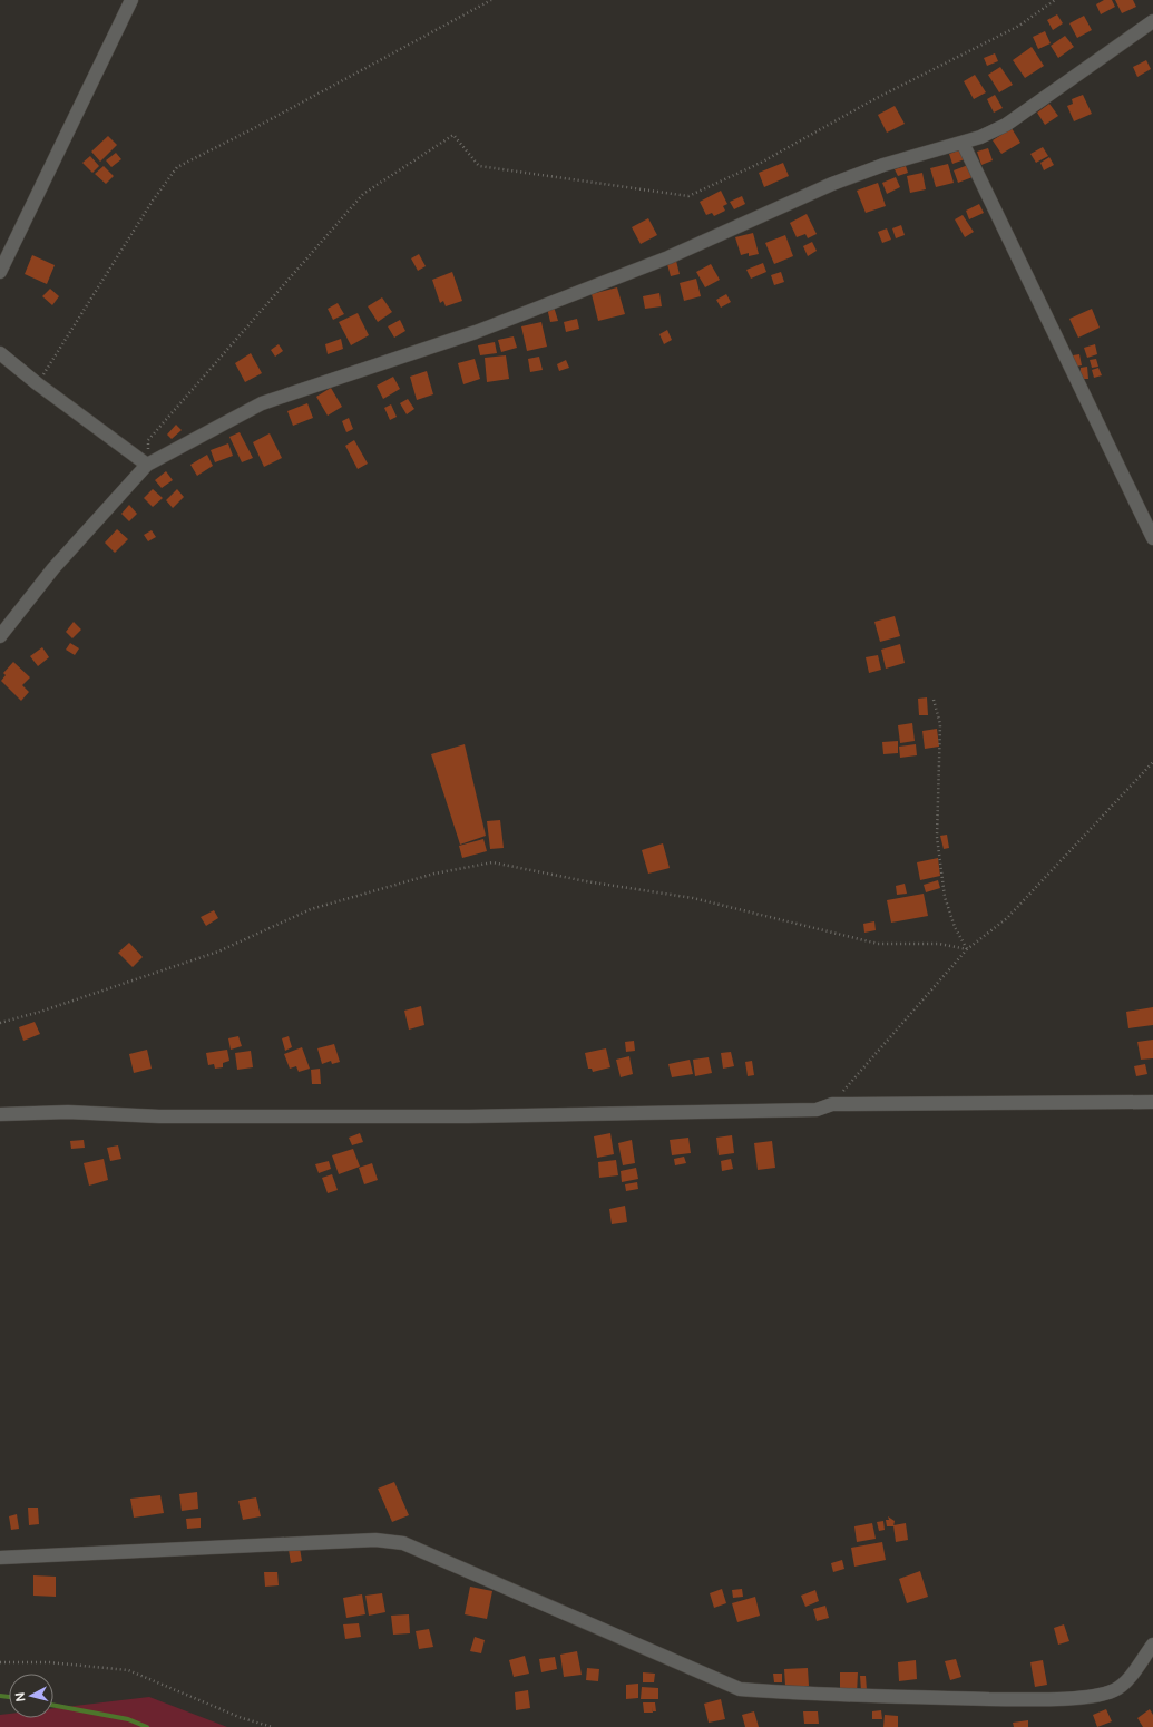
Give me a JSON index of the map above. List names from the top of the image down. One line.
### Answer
{"north":"left"}
